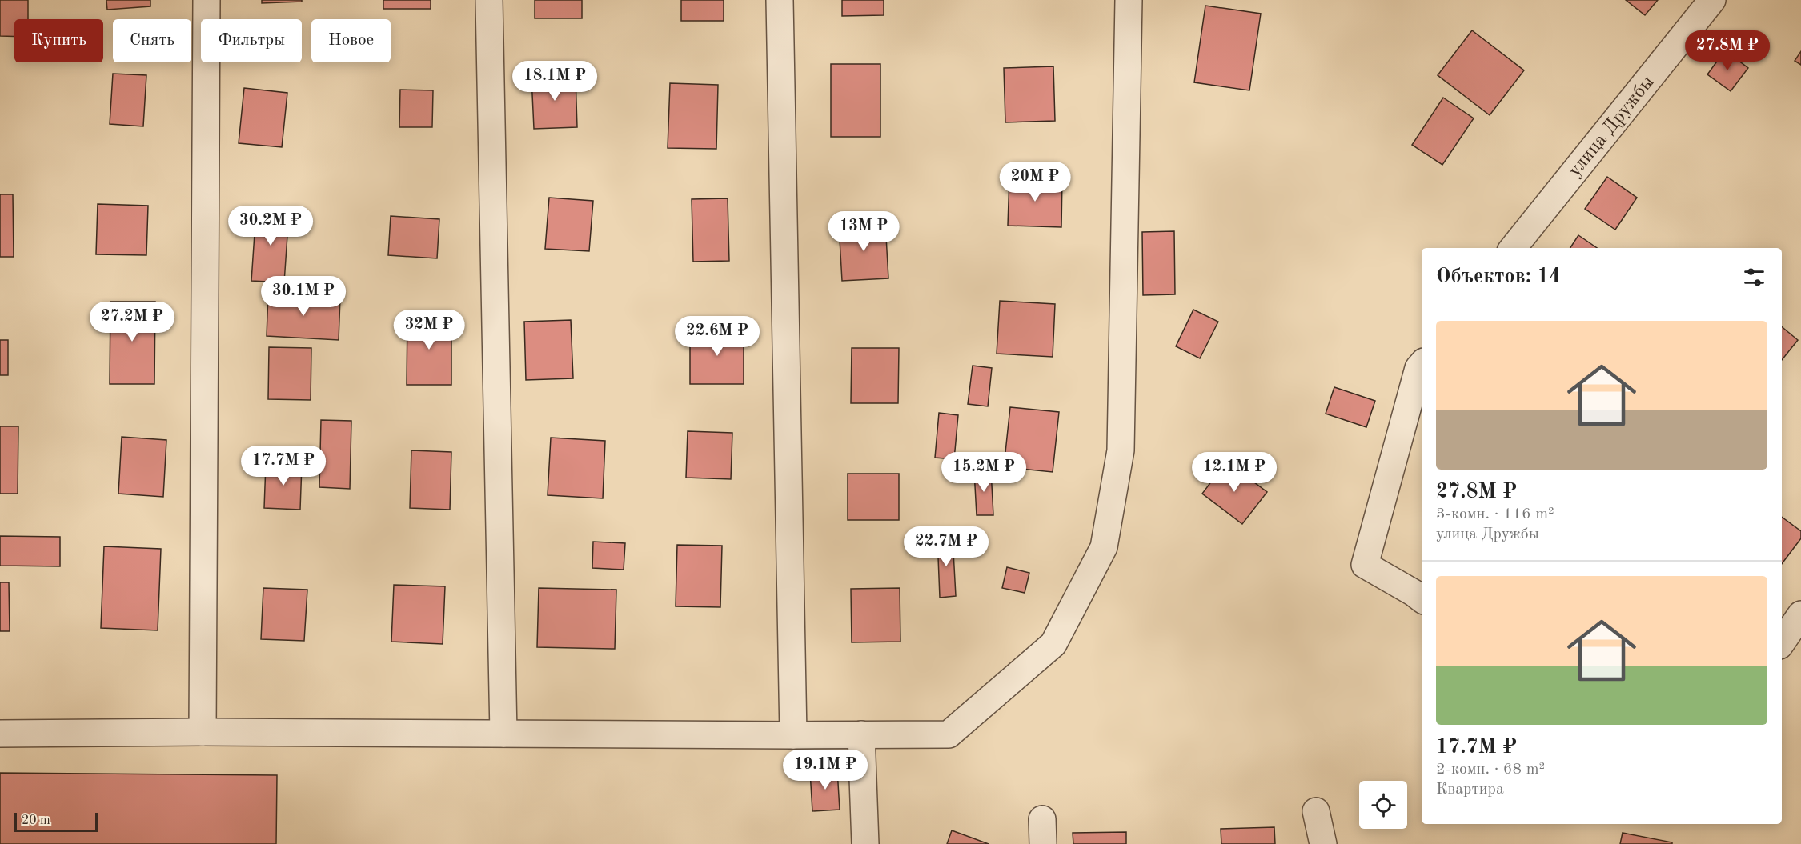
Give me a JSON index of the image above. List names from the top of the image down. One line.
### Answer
{"streets":{"street":["улица Дружбы"]},"scale_bar":"20 m","page":{"chip":["Купить","Снять","Фильтры","Новое"],"price":["27.8M ₽","18.1M ₽","20M ₽","30.2M ₽","13M ₽","30.1M ₽","27.2M ₽","32M ₽","22.6M ₽","17.7M ₽","15.2M ₽","12.1M ₽","22.7M ₽","19.1M ₽"],"heading":"Объектов: 14","list":[{"name":"27.8M ₽","note":"3-комн. · 116 m² · улица Дружбы"},{"name":"17.7M ₽","note":"2-комн. · 68 m² · Квартира"}],"scale":"20 m"}}
